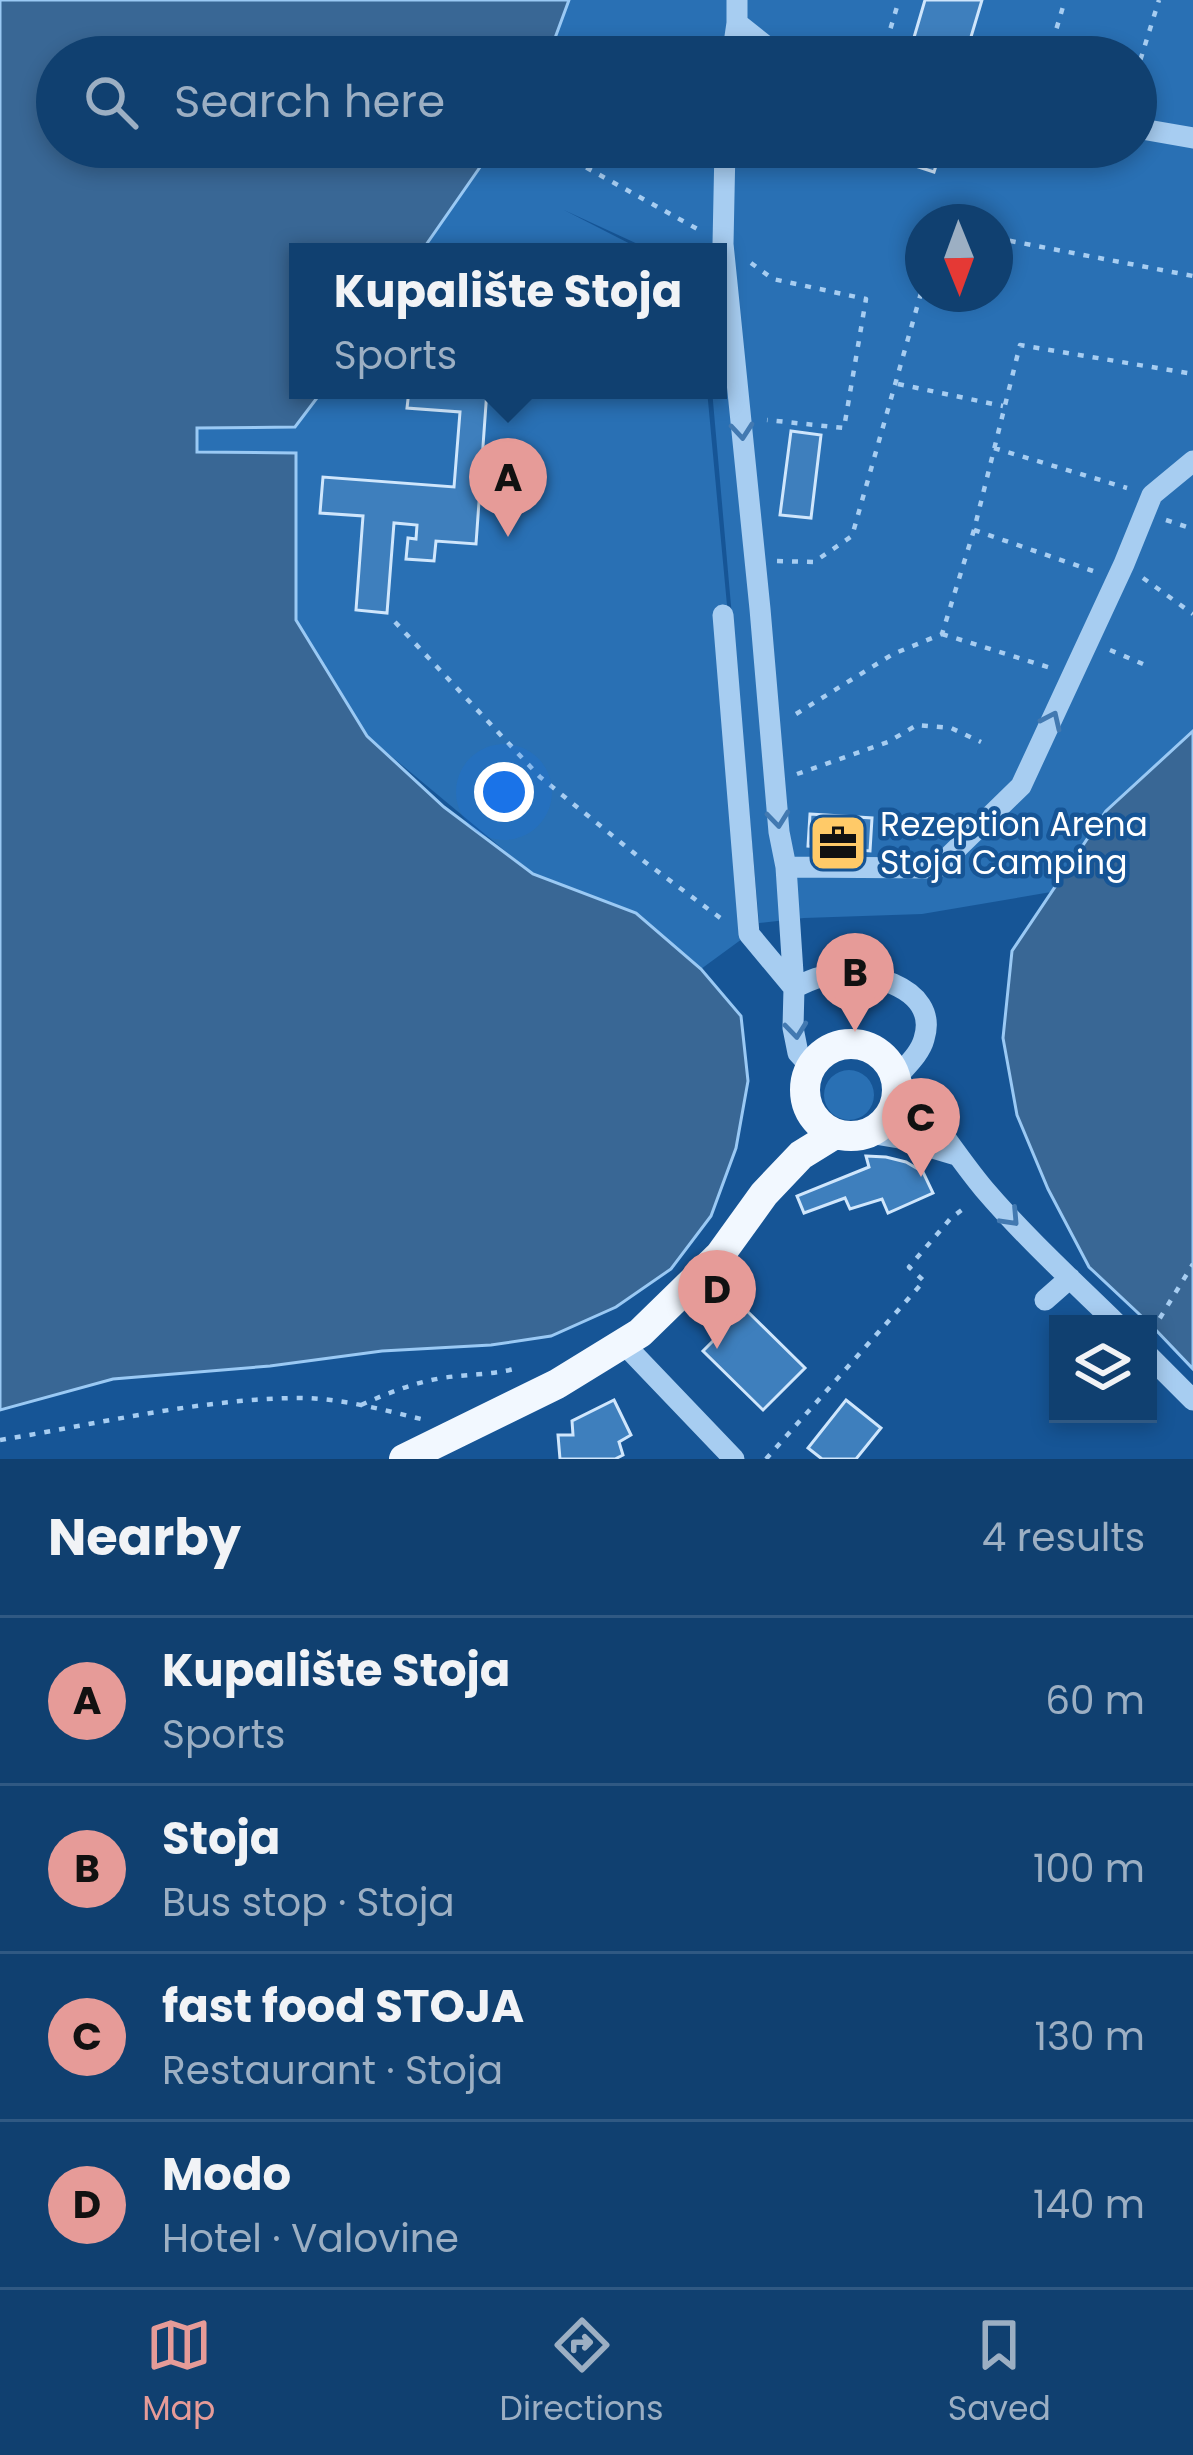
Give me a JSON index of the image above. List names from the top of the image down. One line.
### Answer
{"places":{"office":["Rezeption Arena Stoja Camping"]},"north":"bottom","page":{"search":"Search here","popup":["Kupalište Stoja","Sports"],"pins":["A","B","C","D"],"heading":["Nearby","4 results"],"list":[{"mark":"A","name":"Kupalište Stoja","note":"Sports","value":"60 m"},{"mark":"B","name":"Stoja","note":"Bus stop · Stoja","value":"100 m"},{"mark":"C","name":"fast food STOJA","note":"Restaurant · Stoja","value":"130 m"},{"mark":"D","name":"Modo","note":"Hotel · Valovine","value":"140 m"}],"nav":["Map","Directions","Saved"]}}
